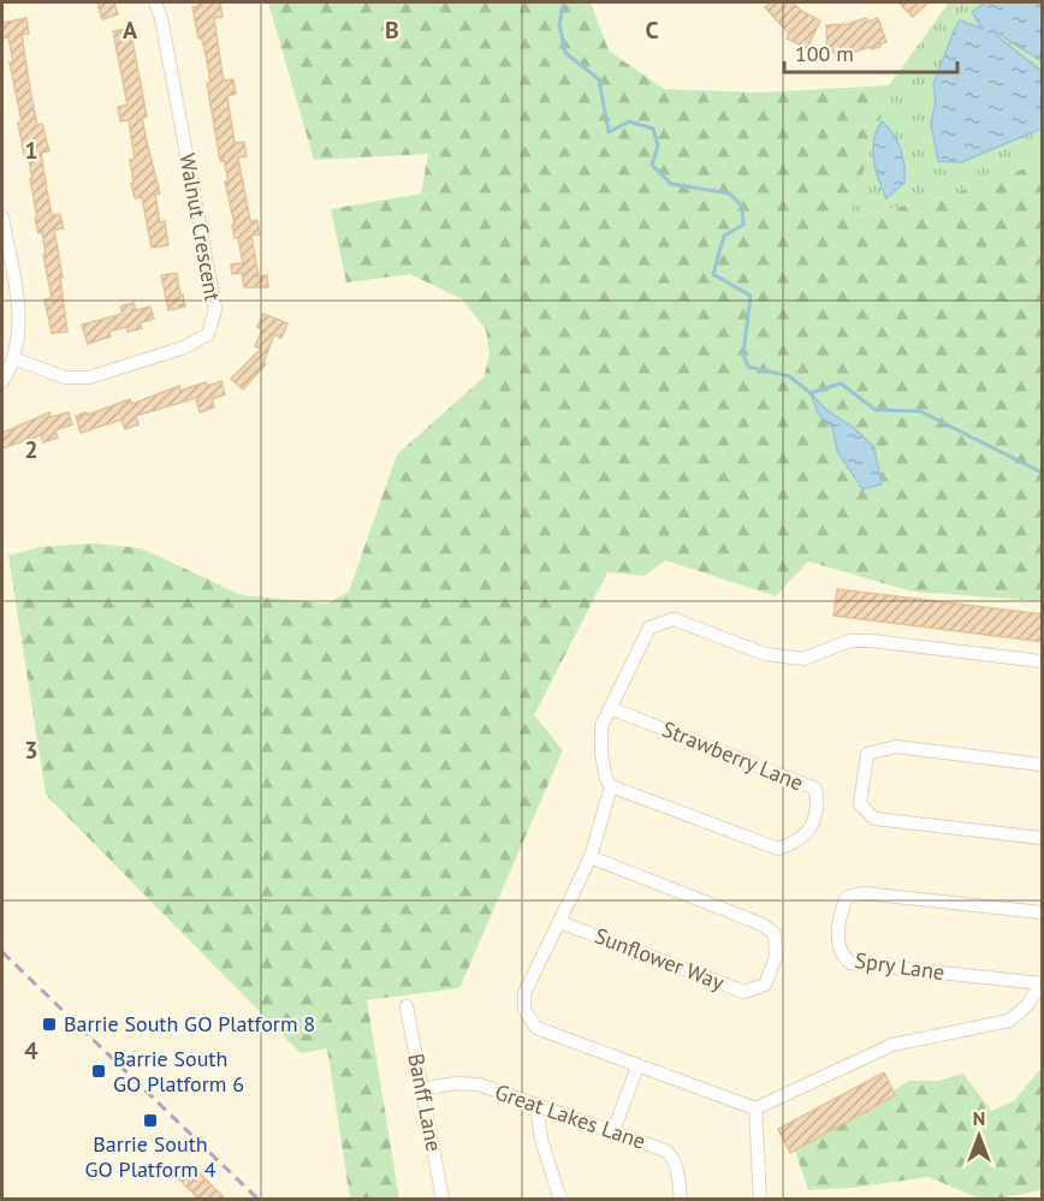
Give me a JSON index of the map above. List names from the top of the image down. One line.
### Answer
{"streets":{"street":["Walnut Crescent","Strawberry Lane","Sunflower Way","Spry Lane","Banff Lane","Great Lakes Lane"]},"crossings":[["Banff Lane","Great Lakes Lane"]],"places":{"transit":["Barrie South GO Platform 8","Barrie South GO Platform 6","Barrie South GO Platform 4"]},"scale_bar":"100 m","north":"top","grid":{"columns":["A","B","C"],"rows":["1","2","3","4"]}}
